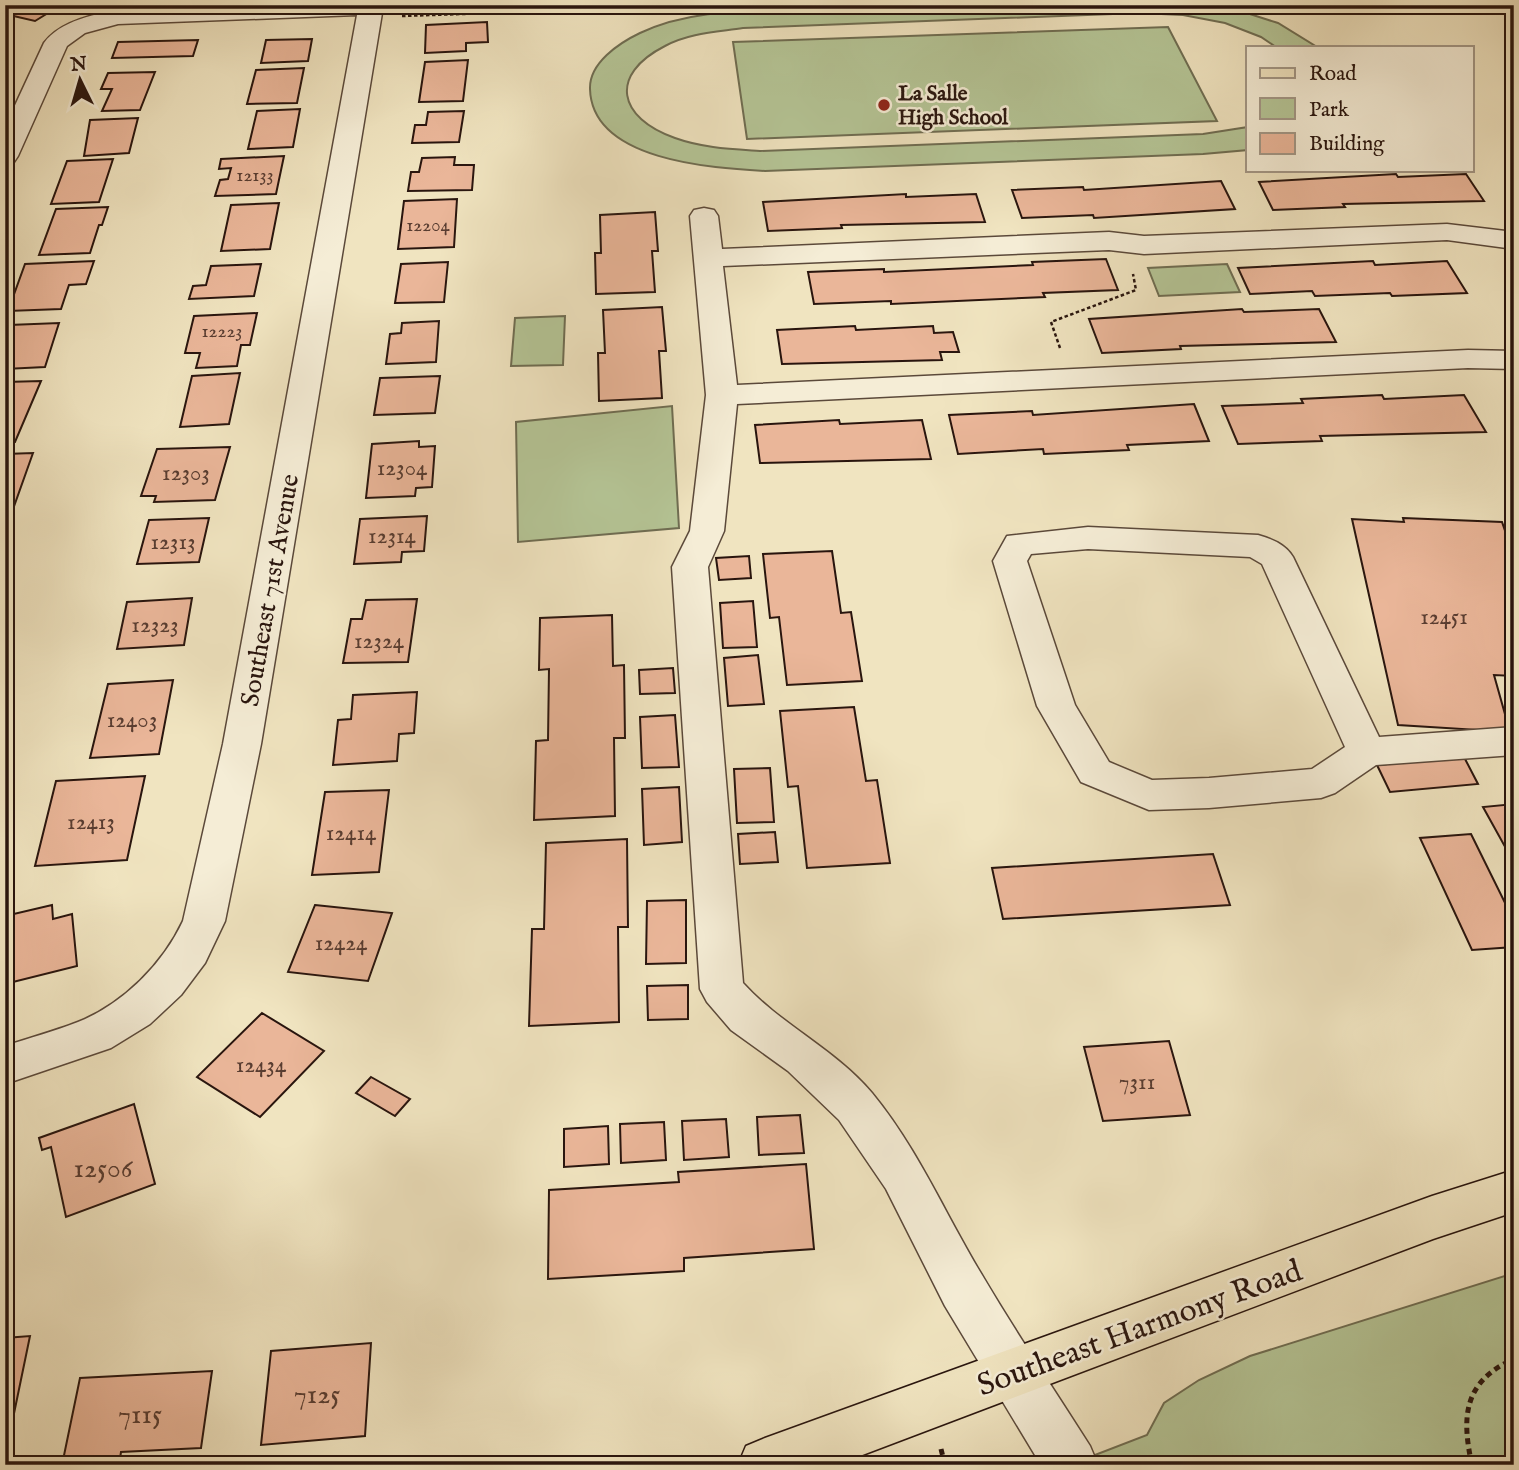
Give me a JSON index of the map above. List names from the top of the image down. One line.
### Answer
{"streets":{"main road":["Southeast Harmony Road"],"street":["Southeast 71st Avenue"]},"places":["La Salle High School"],"house_numbers":["12133","12204","12223","12304","12303","12314","12313","12451","12323","12324","12403","12413","12414","12424","12434","7311","12506","7125","7115"],"legend":["Road","Park","Building"],"north":"top"}
